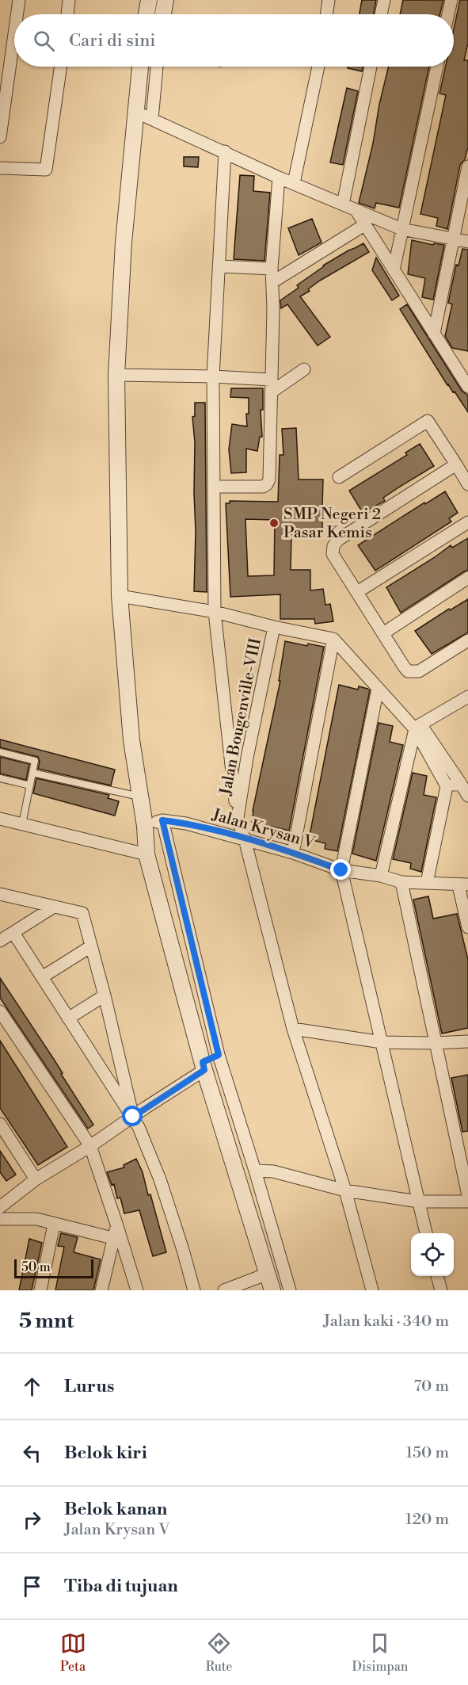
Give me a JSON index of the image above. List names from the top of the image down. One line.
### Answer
{"streets":{"street":["Jalan Bougenville-VIII","Jalan Krysan V"]},"crossings":[["Jalan Bougenville-VIII","Jalan Krysan V"]],"places":["SMP Negeri 2 Pasar Kemis"],"scale_bar":"50 m","page":{"search":"Cari di sini","scale":"50 m","heading":["5 mnt","Jalan kaki · 340 m"],"list":[["Lurus","70 m"],["Belok kiri","150 m"],["Belok kanan","Jalan Krysan V","120 m"],"Tiba di tujuan"],"nav":["Peta","Rute","Disimpan"]}}
